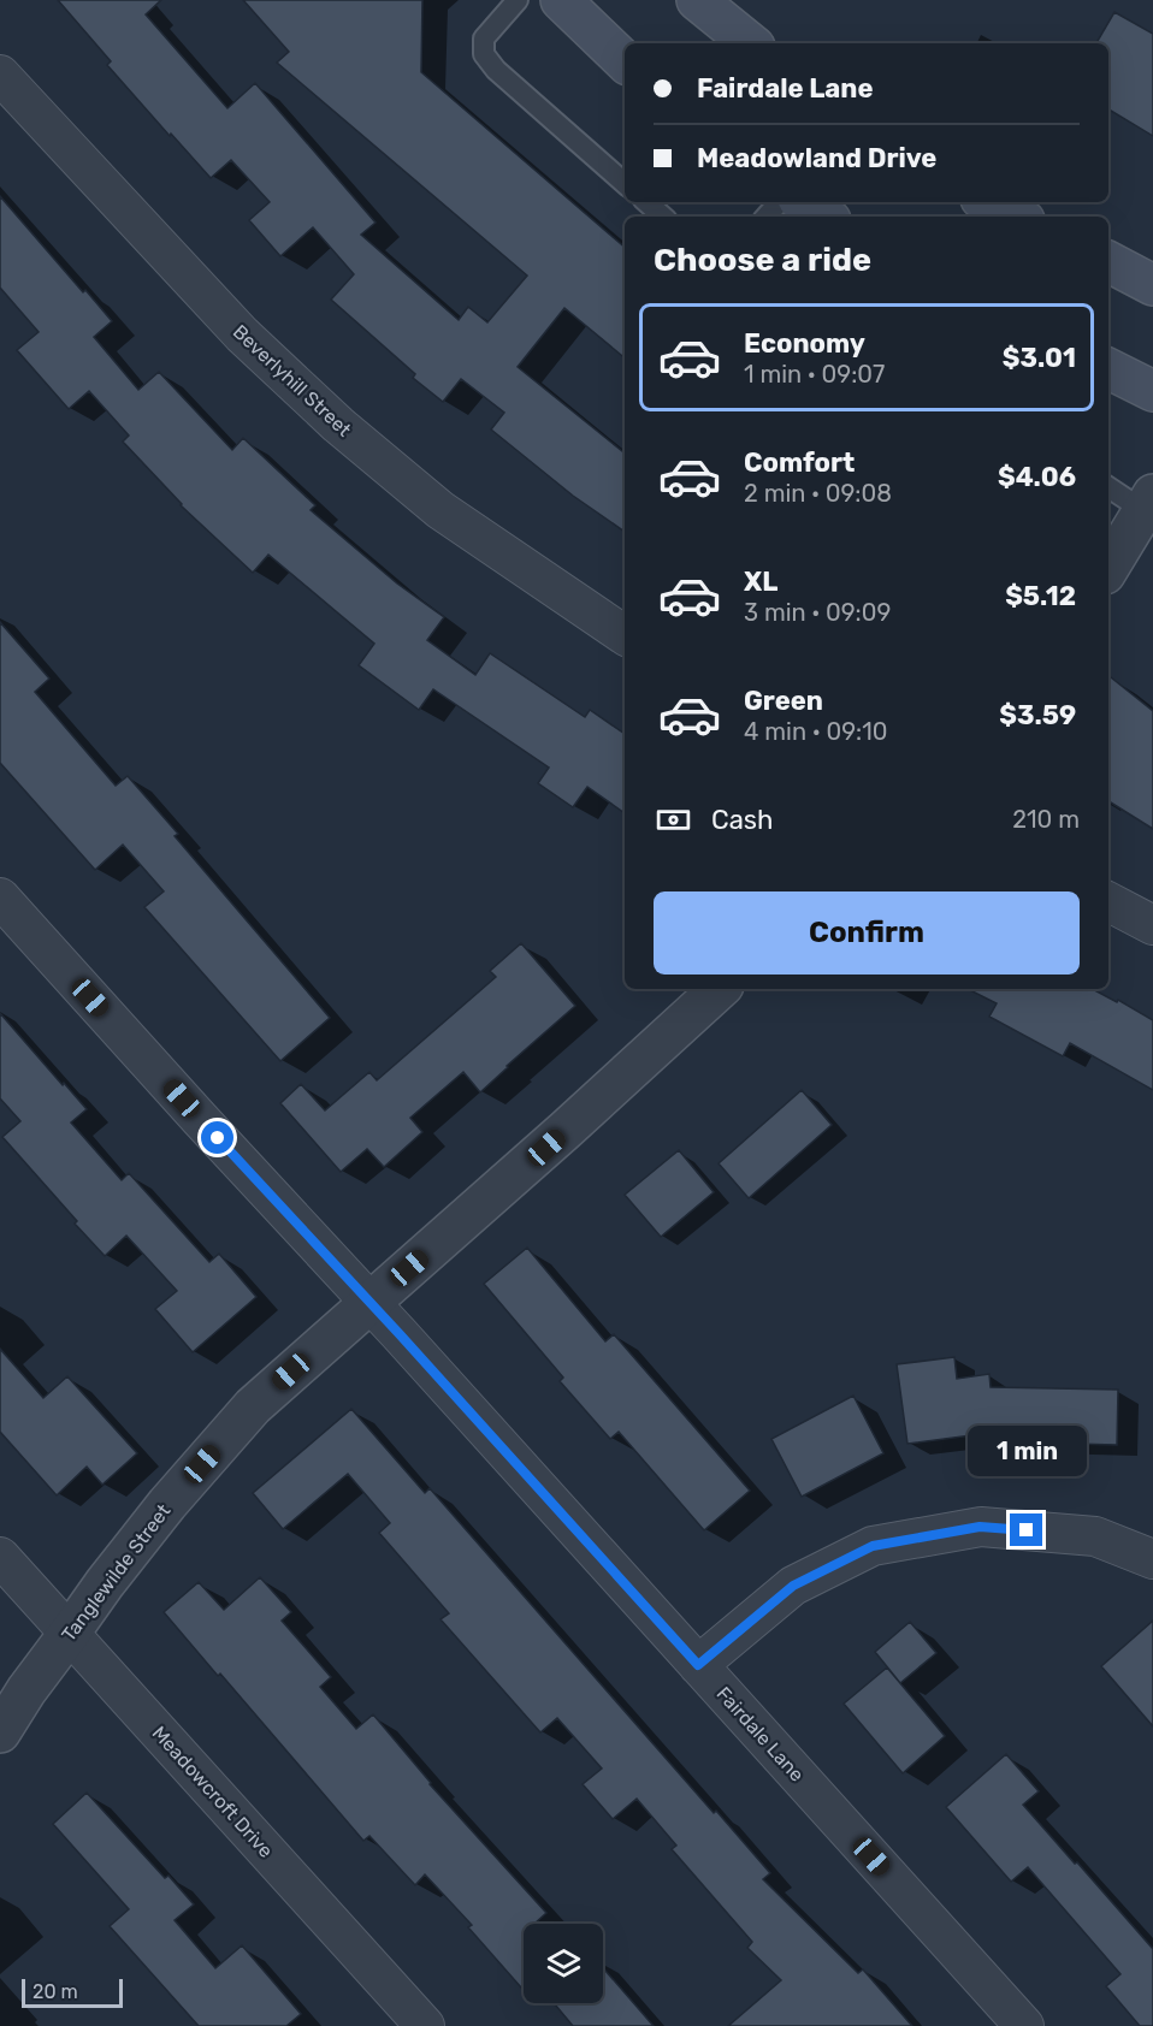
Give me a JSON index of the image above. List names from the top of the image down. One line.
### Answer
{"streets":{"street":["Beverlyhill Street","Tanglewilde Street","Fairdale Lane","Meadowcroft Drive"]},"crossings":[["Tanglewilde Street","Fairdale Lane"],["Tanglewilde Street","Meadowcroft Drive"]],"scale_bar":"20 m","page":{"banner":["Fairdale Lane","Meadowland Drive"],"heading":"Choose a ride","list":[{"name":"Economy","note":"1 min · 09:07","value":"$3.01"},{"name":"Comfort","note":"2 min · 09:08","value":"$4.06"},{"name":"XL","note":"3 min · 09:09","value":"$5.12"},{"name":"Green","note":"4 min · 09:10","value":"$3.59"}],"pay":["Cash","210 m"],"buttons":"Confirm","bubble":"1 min","scale":"20 m"}}
